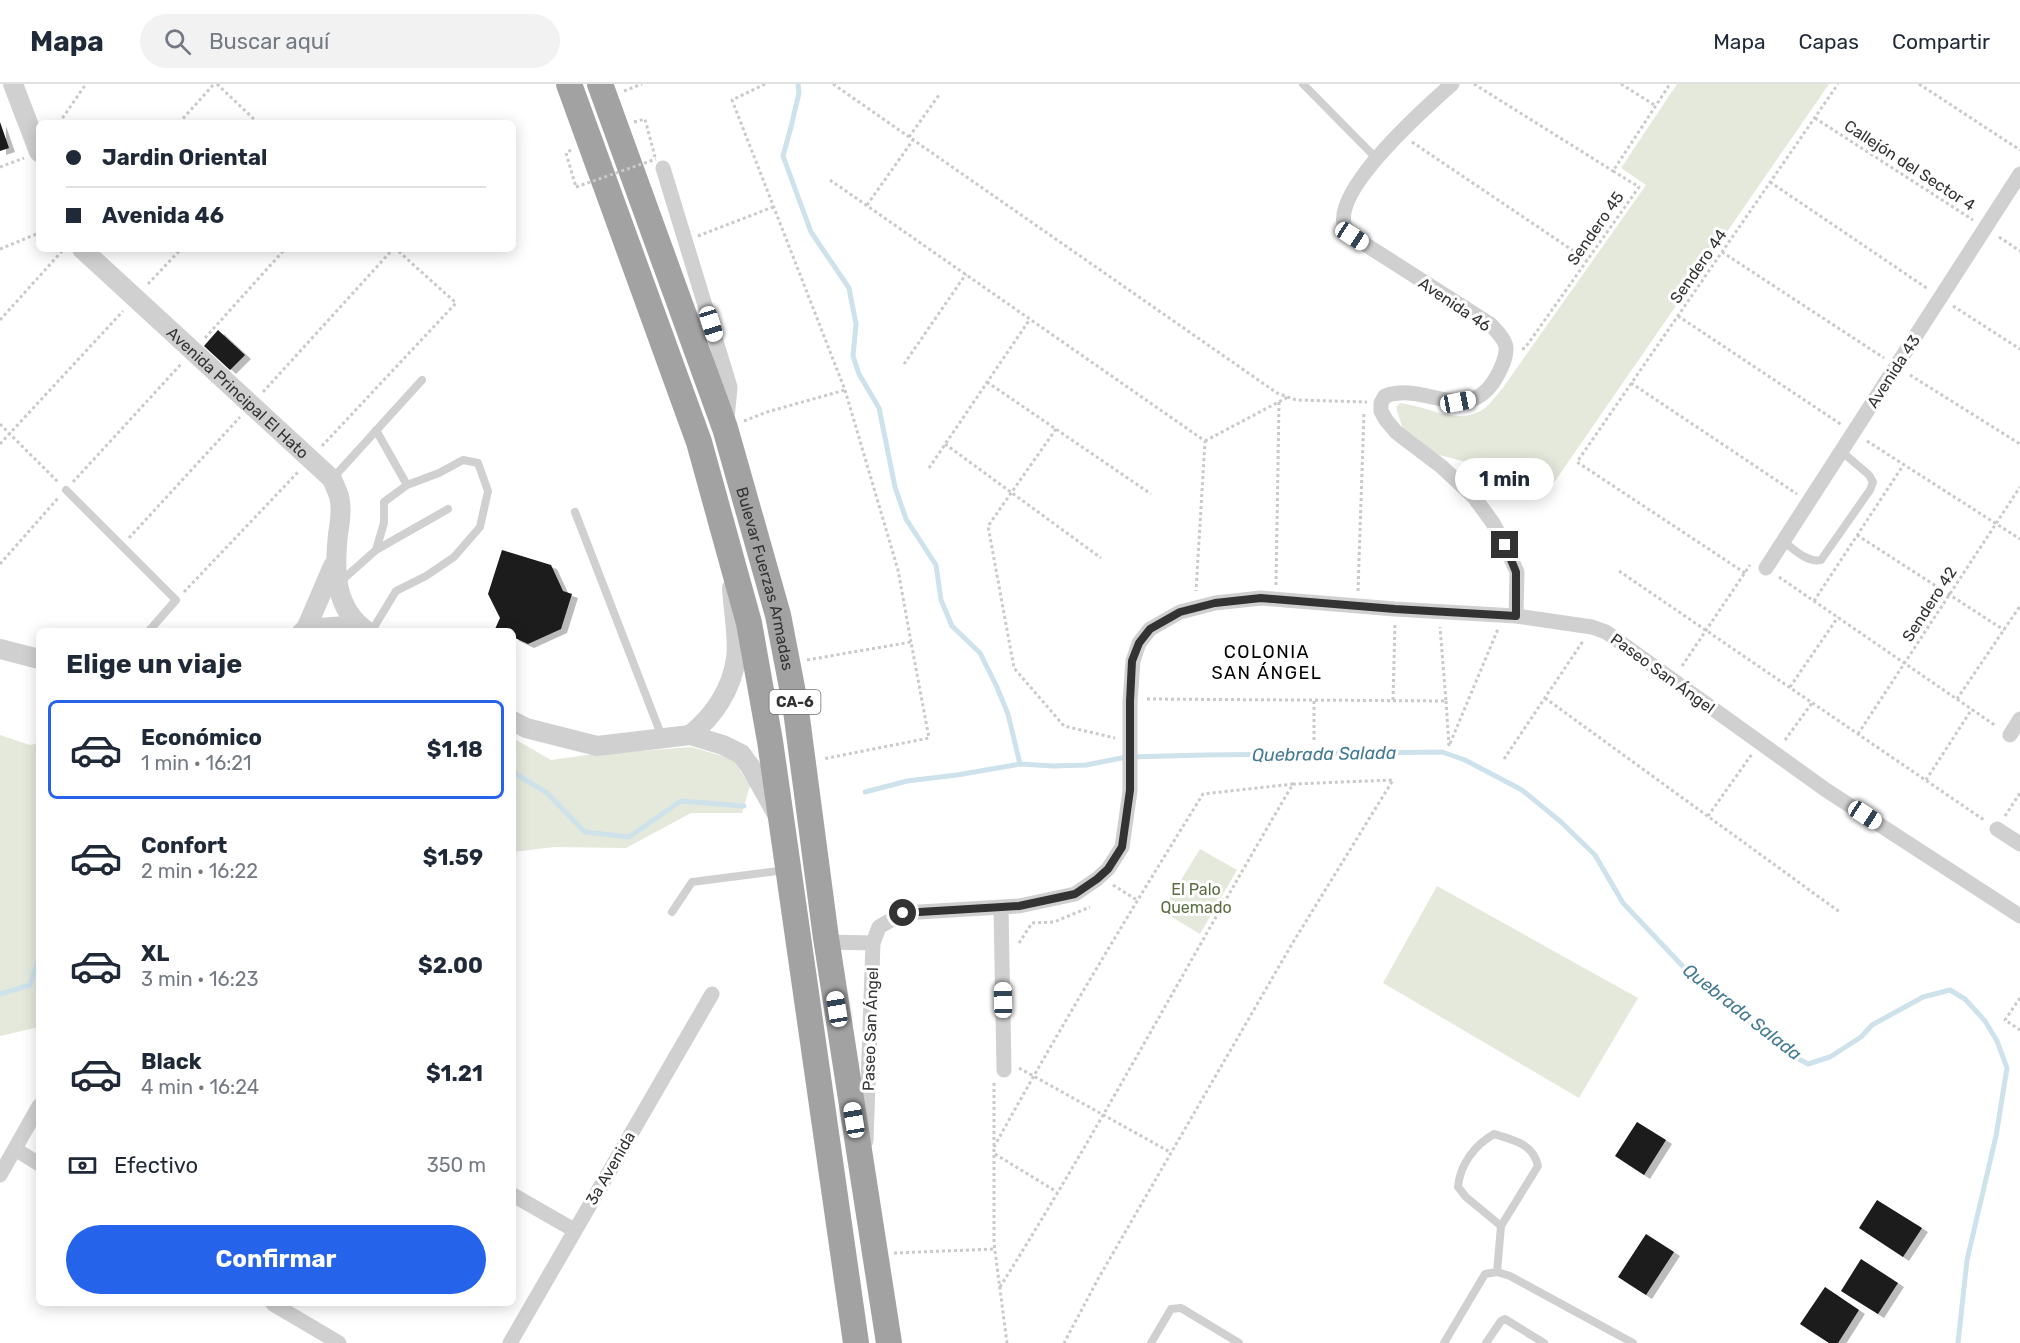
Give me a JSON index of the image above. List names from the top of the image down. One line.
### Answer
{"streets":{"highway":["Bulevar Fuerzas Armadas","CA-6"],"street":["Avenida 46","Avenida 43","Avenida Principal El Hato","Paseo San Ángel","3a Avenida"],"path":["Callejón del Sector 4","Sendero 45","Sendero 44","Sendero 42"]},"crossings":[["Callejón del Sector 4","Sendero 44"],["Callejón del Sector 4","Avenida 43"],["Sendero 45","Avenida 46"],["Bulevar Fuerzas Armadas","Paseo San Ángel"]],"districts":["COLONIA SAN ÁNGEL"],"water":["Quebrada Salada"],"parks":["El Palo Quemado"],"page":{"header":"Mapa","search":"Buscar aquí","nav":["Mapa","Capas","Compartir"],"banner":["Jardin Oriental","Avenida 46"],"bubble":"1 min","heading":"Elige un viaje","list":[{"name":"Económico","note":"1 min · 16:21","value":"$1.18"},{"name":"Confort","note":"2 min · 16:22","value":"$1.59"},{"name":"XL","note":"3 min · 16:23","value":"$2.00"},{"name":"Black","note":"4 min · 16:24","value":"$1.21"}],"pay":["Efectivo","350 m"],"buttons":"Confirmar"}}
